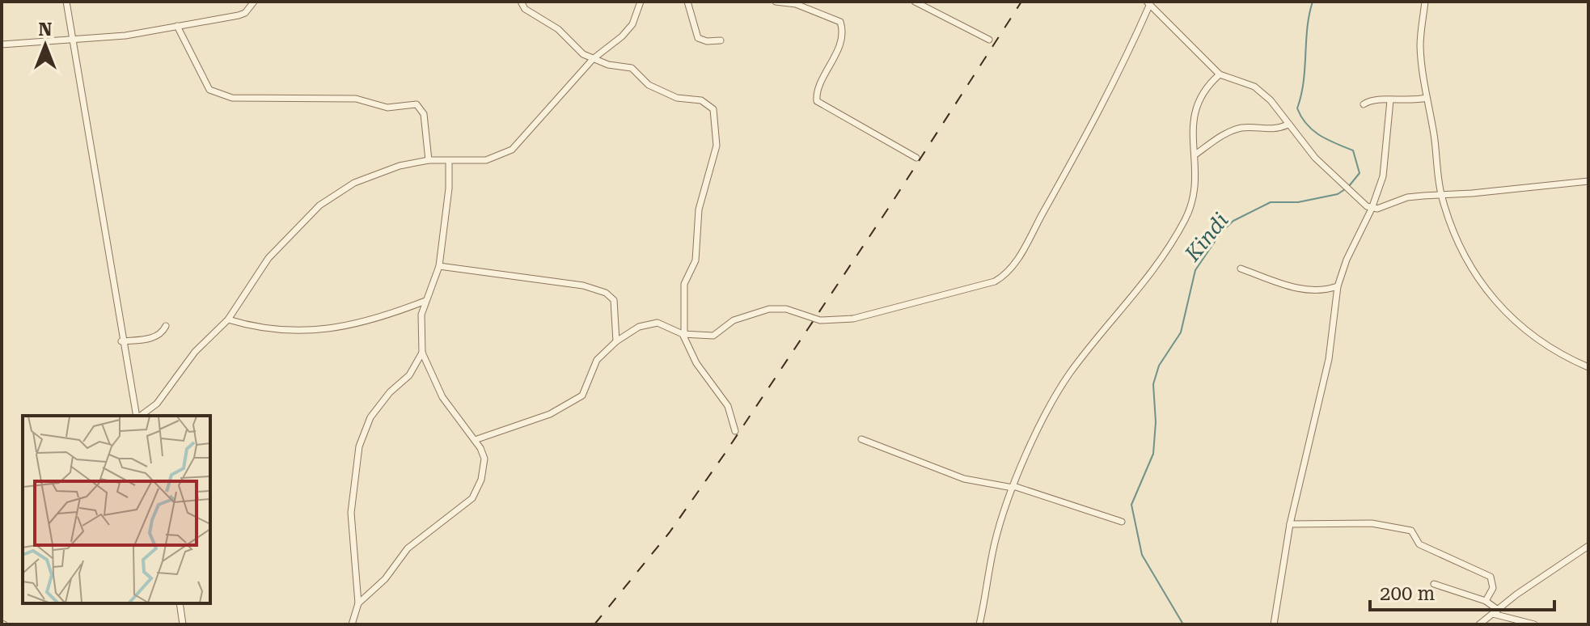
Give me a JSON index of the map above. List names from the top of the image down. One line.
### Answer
{"water":["Kindi"],"scale_bar":"200 m","north":"top"}
